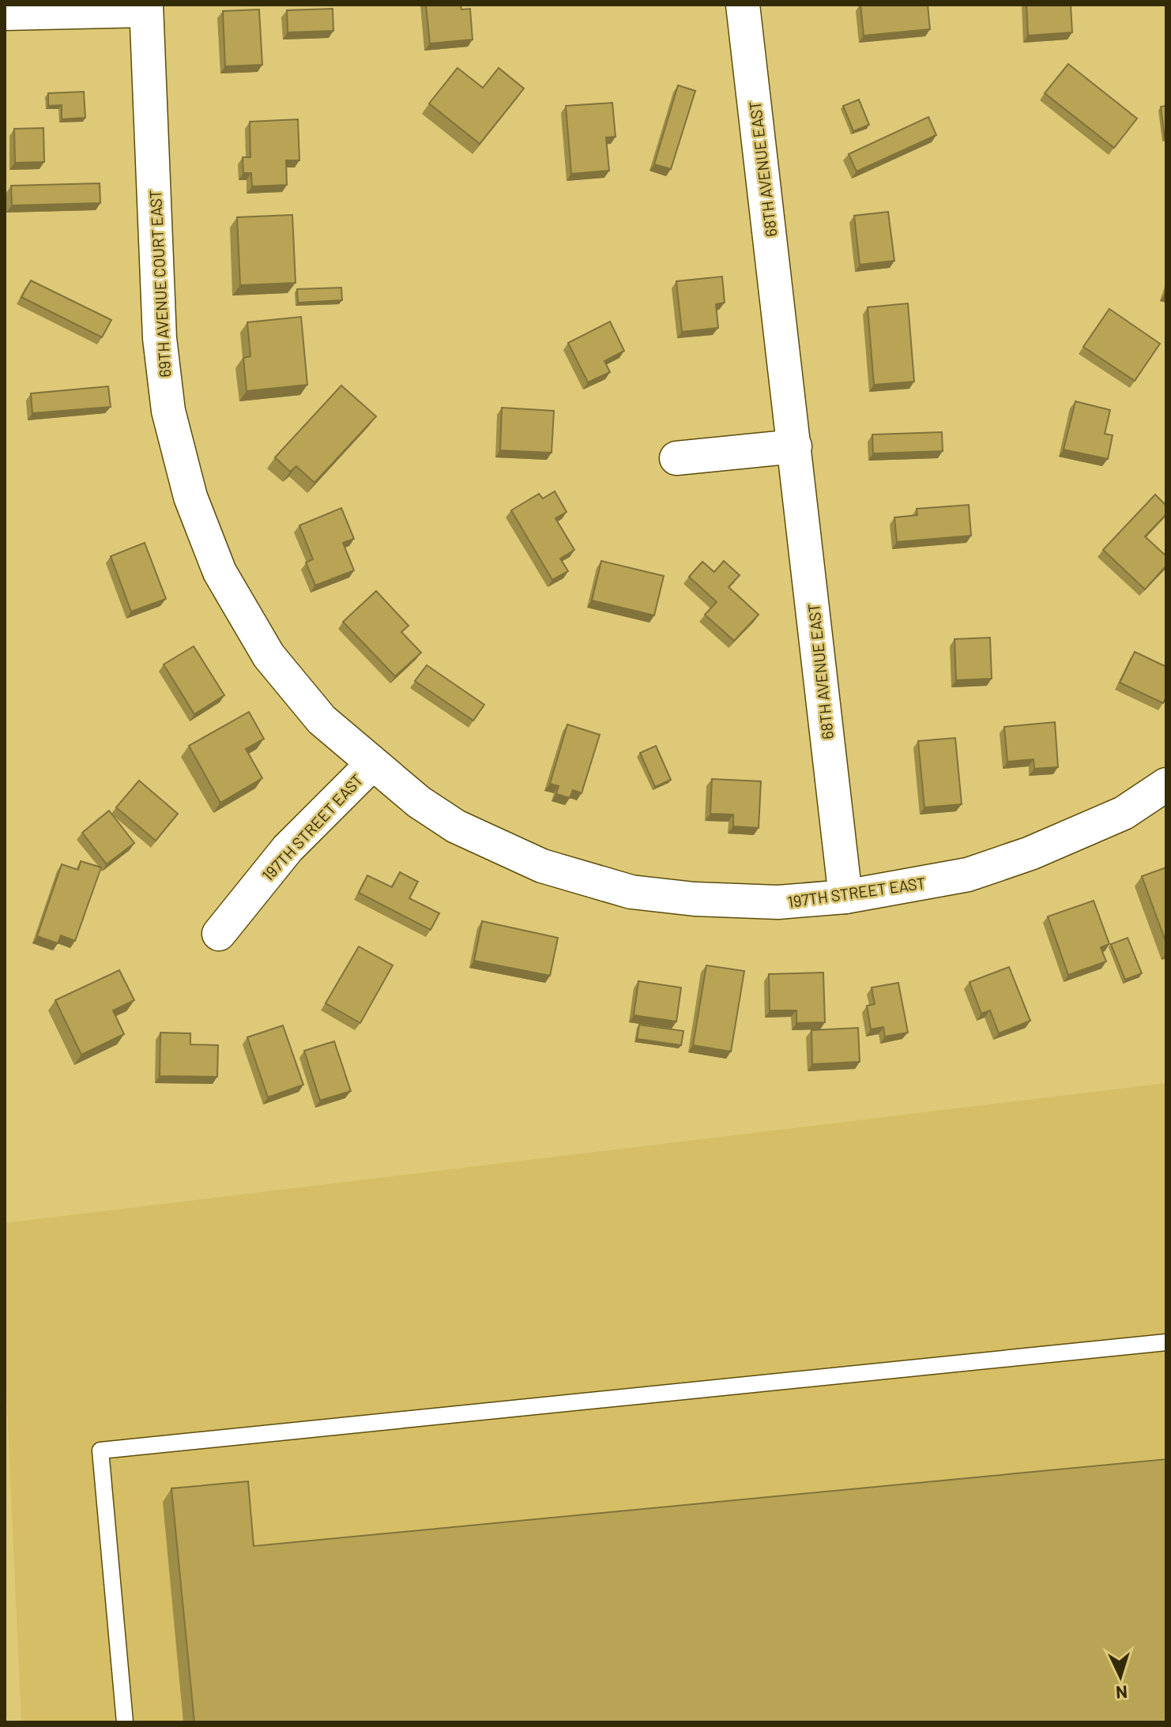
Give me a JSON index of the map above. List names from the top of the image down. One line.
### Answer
{"streets":{"street":["68TH AVENUE EAST","69TH AVENUE COURT EAST","197TH STREET EAST"]},"crossings":[["68TH AVENUE EAST","197TH STREET EAST"],["69TH AVENUE COURT EAST","197TH STREET EAST"]],"north":"bottom"}
